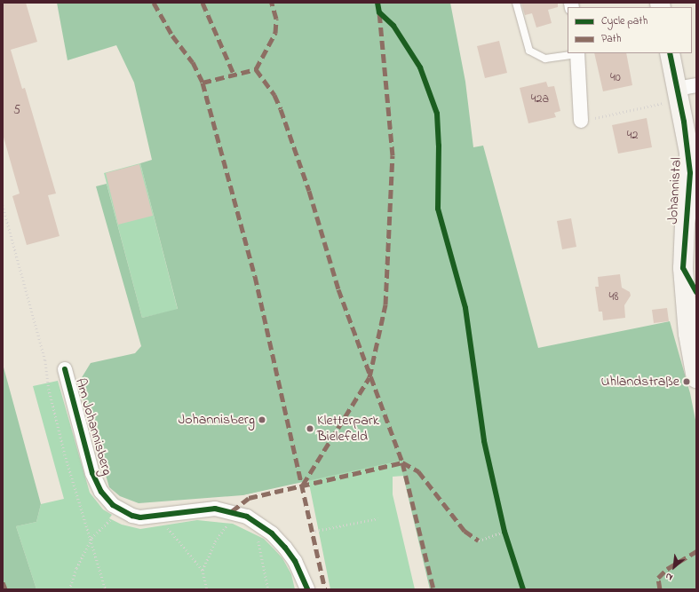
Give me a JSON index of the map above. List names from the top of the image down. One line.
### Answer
{"streets":{"main road":["Johannistal"],"street":["Am Johannisberg"]},"places":["Uhlandstraße","Johannisberg","Kletterpark Bielefeld"],"house_numbers":["40","42a","5","42","48"],"legend":["Cycle path","Path"],"north":"bottom left"}
